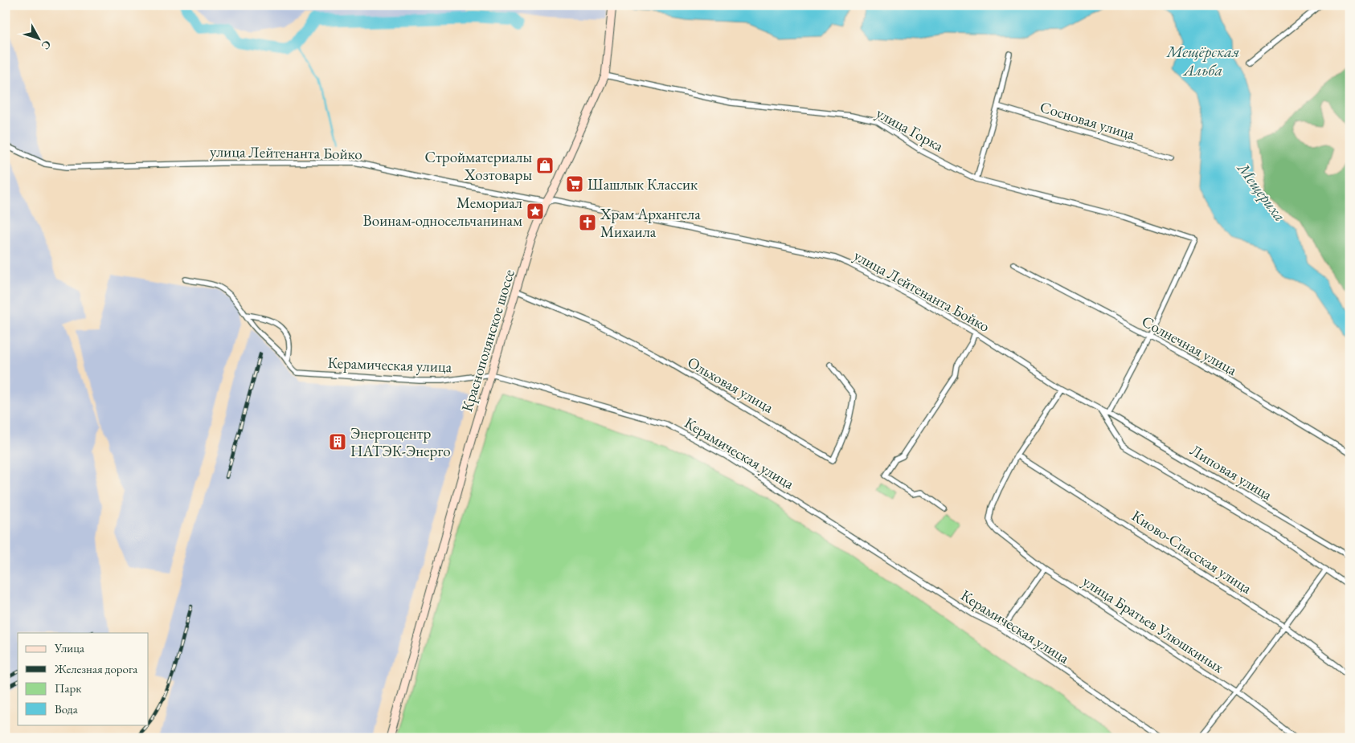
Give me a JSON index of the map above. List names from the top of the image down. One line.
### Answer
{"streets":{"main road":["Краснополянское шоссе"],"street":["Сосновая улица","улица Горка","улица Лейтенанта Бойко","Солнечная улица","Керамическая улица","Ольховая улица","Липовая улица","Киово-Спасская улица","улица Братьев Улюшкиных"]},"crossings":[["улица Горка","Краснополянское шоссе"],["улица Горка","Солнечная улица"],["улица Лейтенанта Бойко","Краснополянское шоссе"],["улица Лейтенанта Бойко","Липовая улица"],["Краснополянское шоссе","Керамическая улица"],["Краснополянское шоссе","Ольховая улица"],["Киово-Спасская улица","улица Братьев Улюшкиных"]],"water":["Мещёрская Альба","Мещериха"],"places":{"shop":["Стройматериалы Хозтовары"],"supermarket":["Шашлык Классик"],"place":["Мемориал Воинам-односельчанинам"],"church":["Храм Архангела Михаила"],"building":["Энергоцентр НАТЭК-Энерго"]},"legend":["Улица","Железная дорога","Парк","Вода"],"north":"bottom right"}
